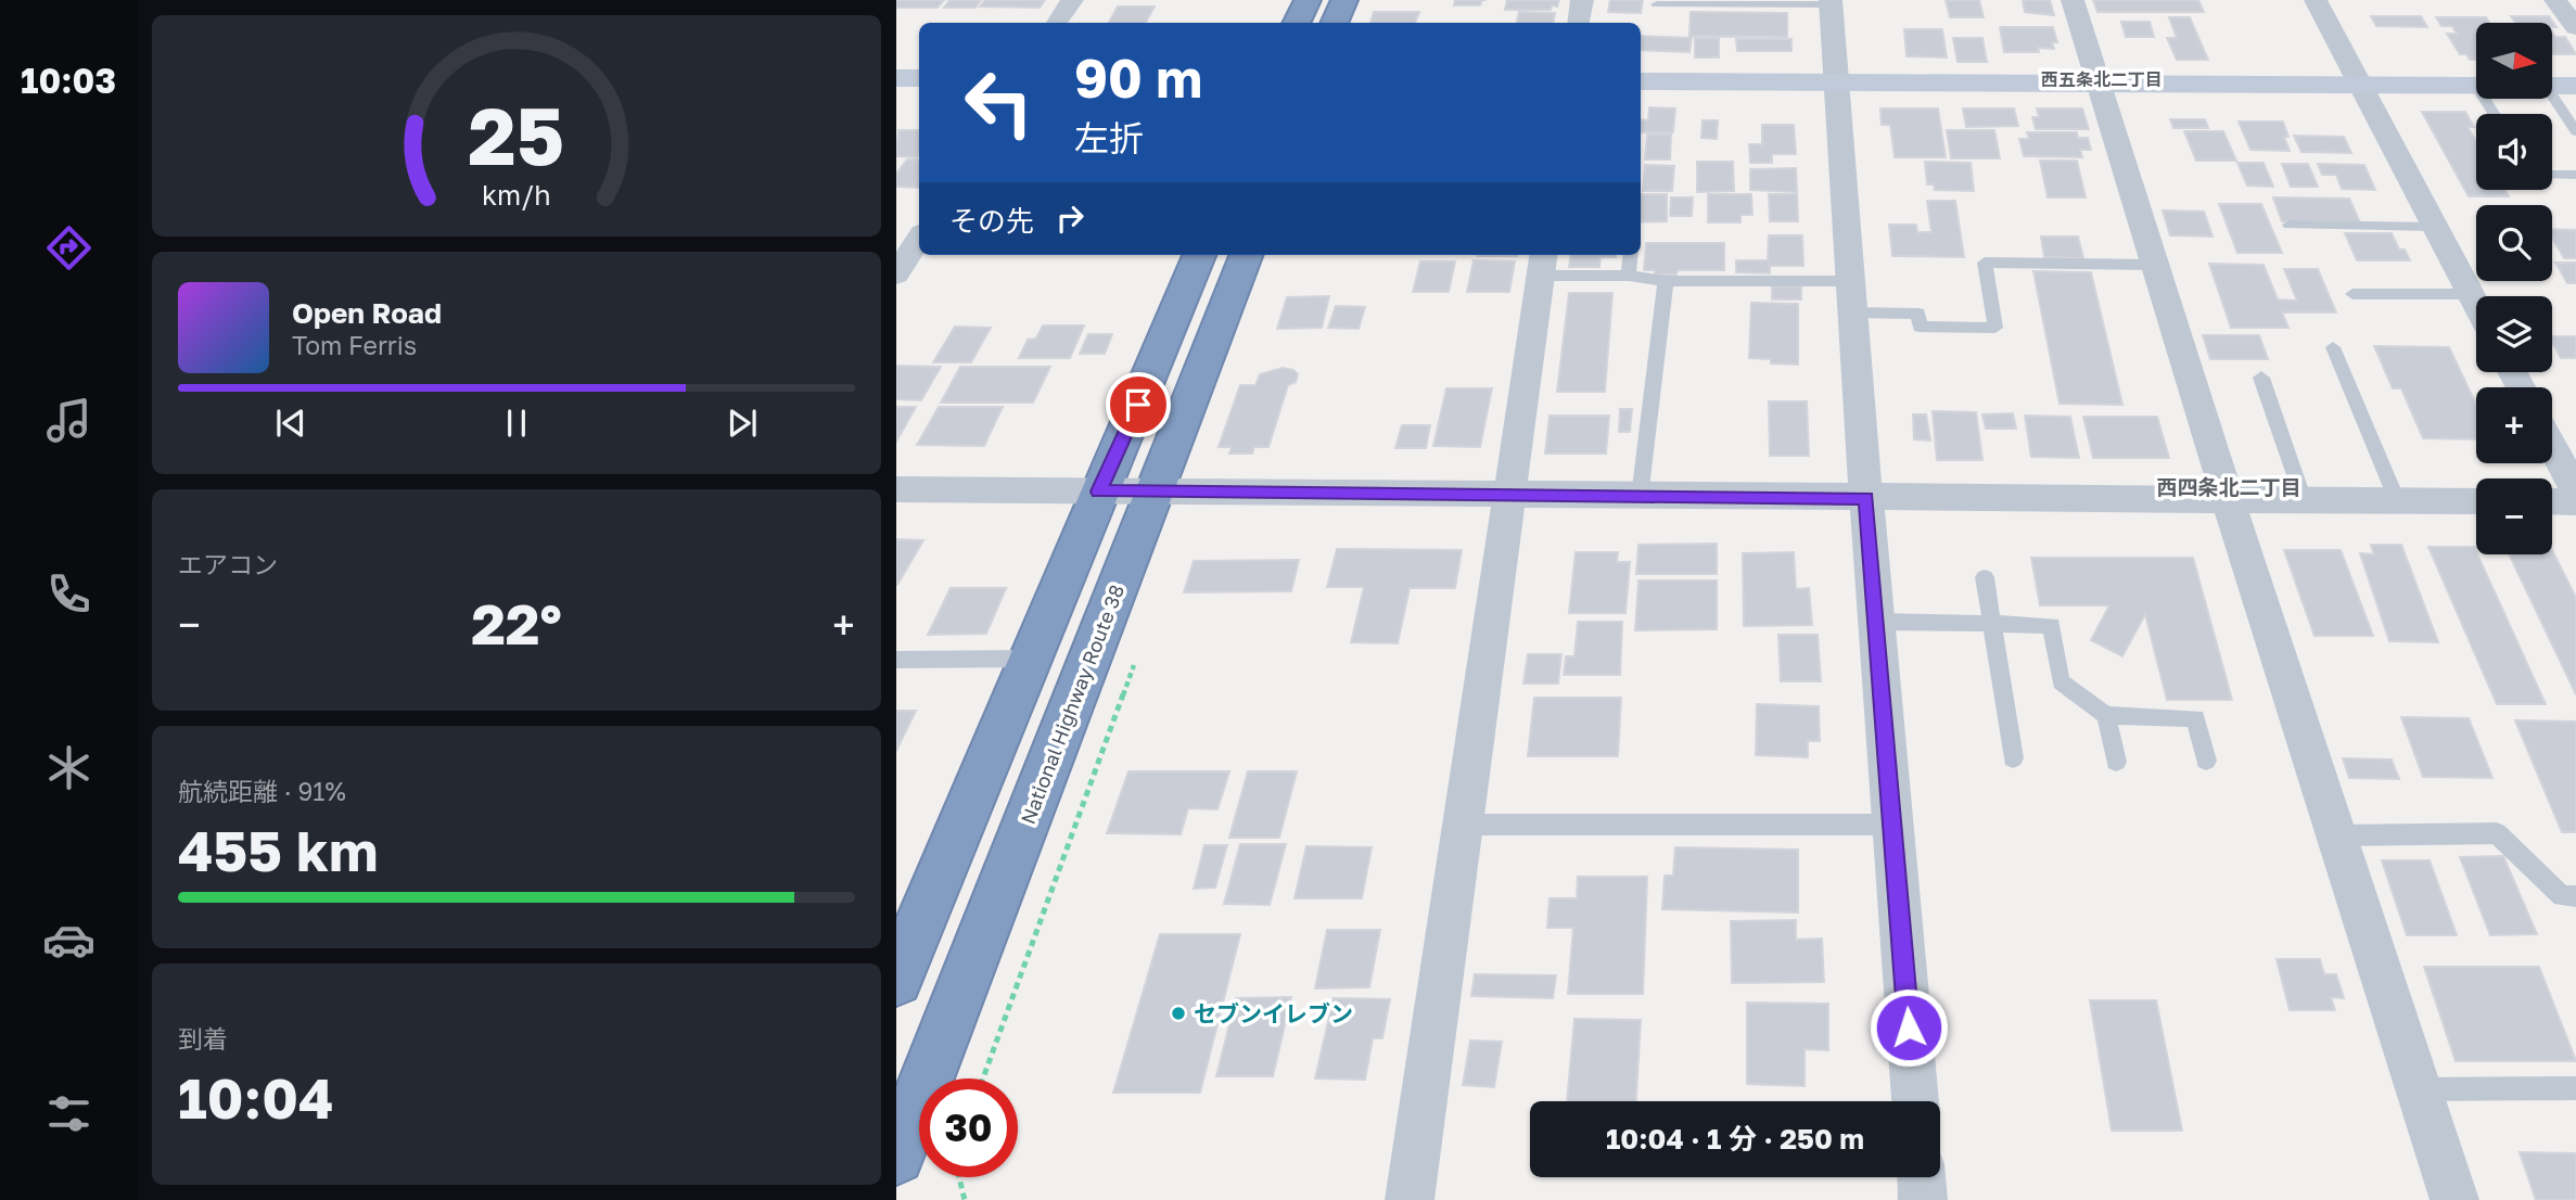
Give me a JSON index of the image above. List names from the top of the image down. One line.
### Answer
{"streets":{"highway":["National Highway Route 38"]},"districts":["西五条北二丁目","西四条北二丁目"],"places":["セブンイレブン"],"north":"right","page":{"tabs":"10:03","map_buttons":["+","−"],"turn":["90 m","左折"],"then":"その先","song":["Open Road","Tom Ferris"],"tile":["エアコン",["航続距離 · 91%","455 km"],["到着","10:04"]],"heat":["−","22°","+"],"limit":"30","trip":"10:04 · 1 分 · 250 m","gauge":["25","km/h"]}}
